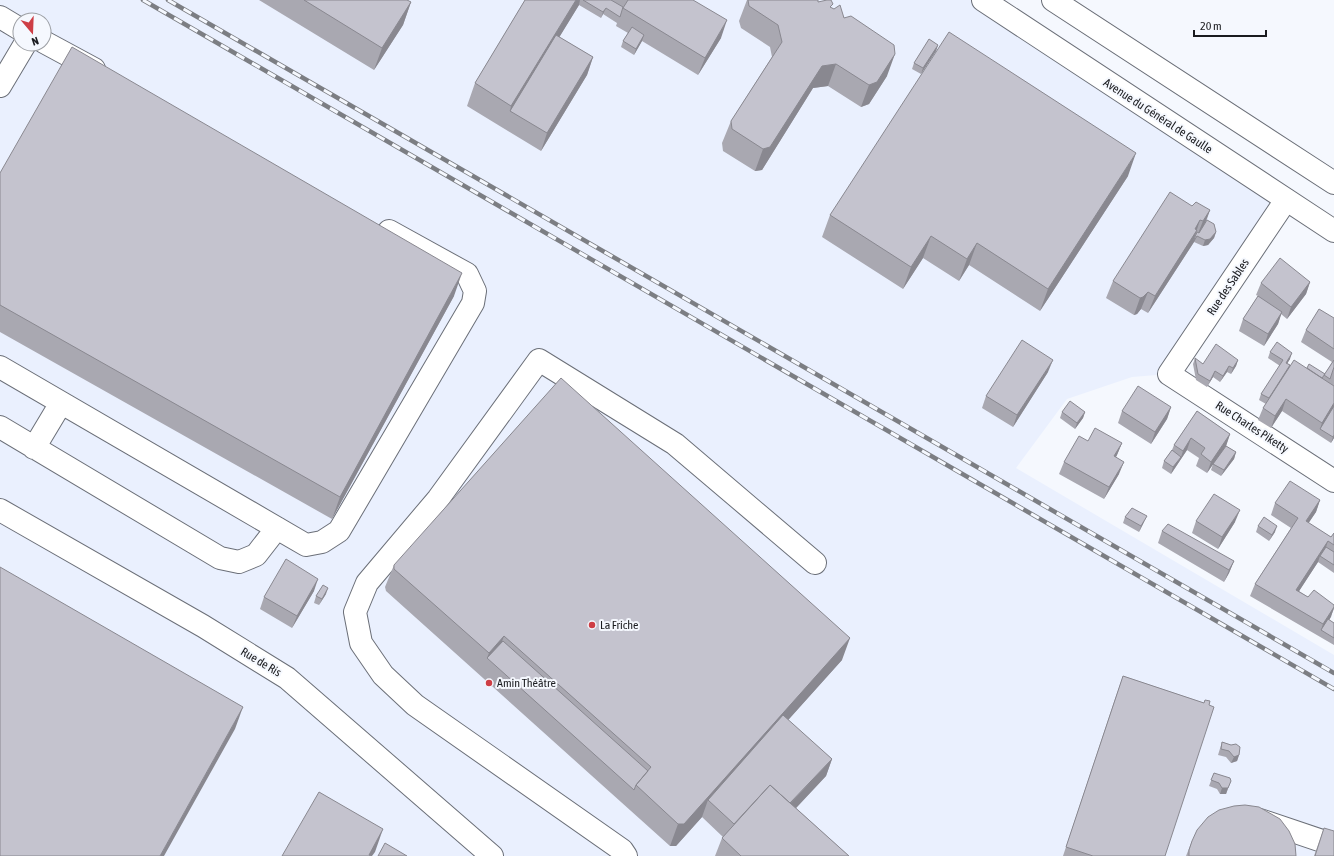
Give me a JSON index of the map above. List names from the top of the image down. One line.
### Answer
{"streets":{"main road":["Avenue du Général de Gaulle","Rue des Sables","Rue Charles Piketty","Rue de Ris"]},"crossings":[["Avenue du Général de Gaulle","Rue des Sables"],["Rue des Sables","Rue Charles Piketty"]],"places":["La Friche","Amin Théâtre"],"scale_bar":"20 m","north":"bottom"}
